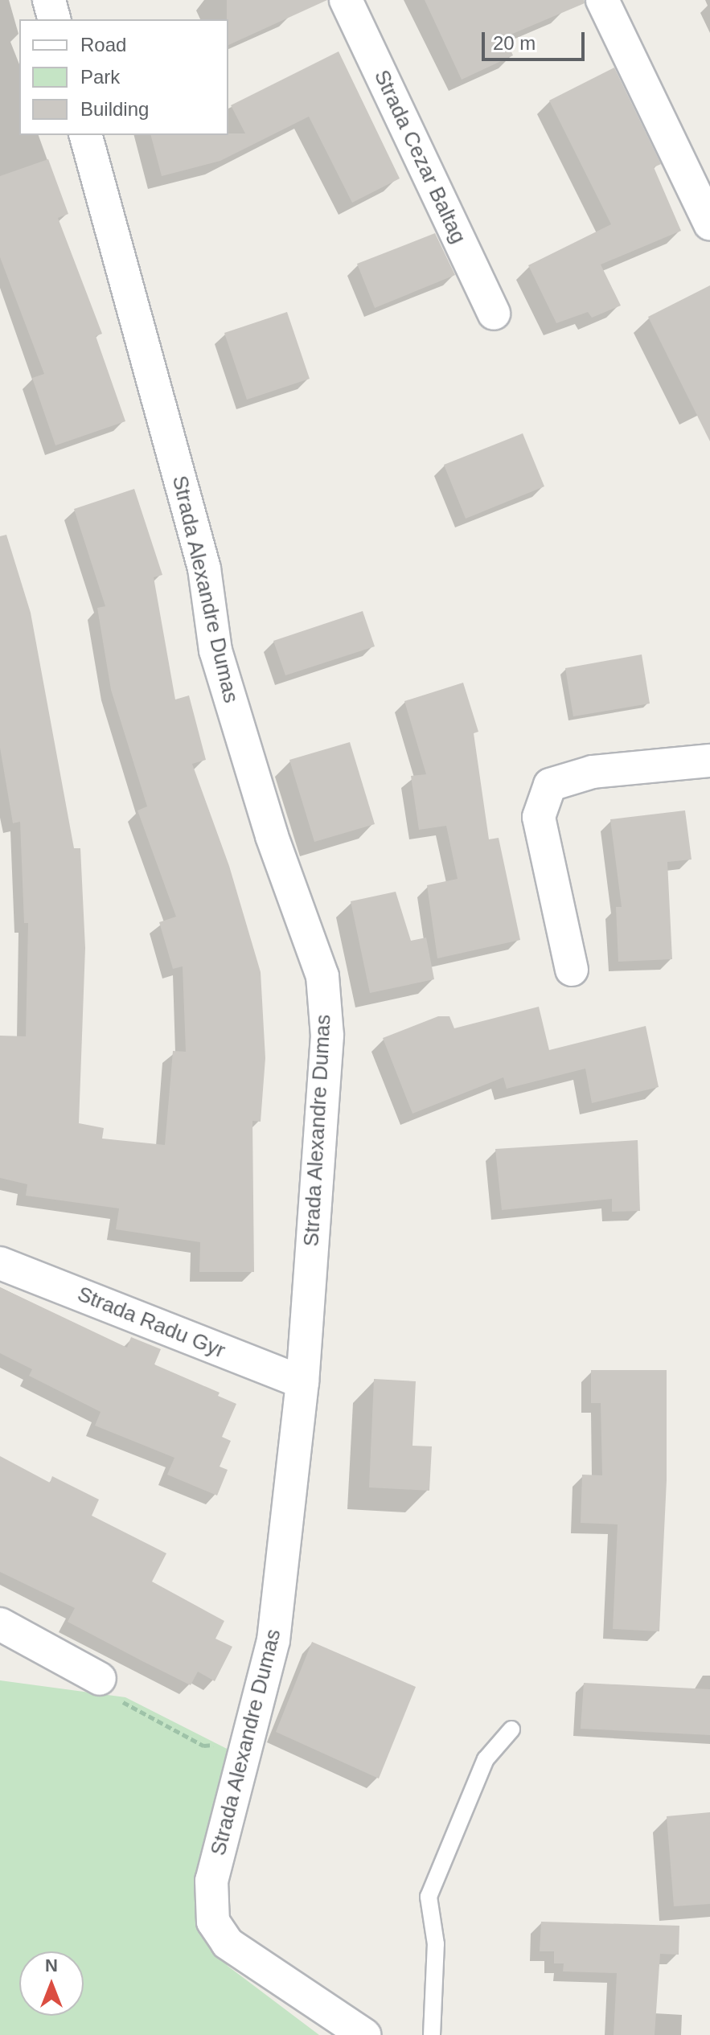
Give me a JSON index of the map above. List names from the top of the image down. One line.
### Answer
{"streets":{"street":["Strada Cezar Baltag","Strada Alexandre Dumas","Strada Radu Gyr"]},"crossings":[["Strada Alexandre Dumas","Strada Radu Gyr"]],"legend":["Road","Park","Building"],"scale_bar":"20 m","north":"top"}
